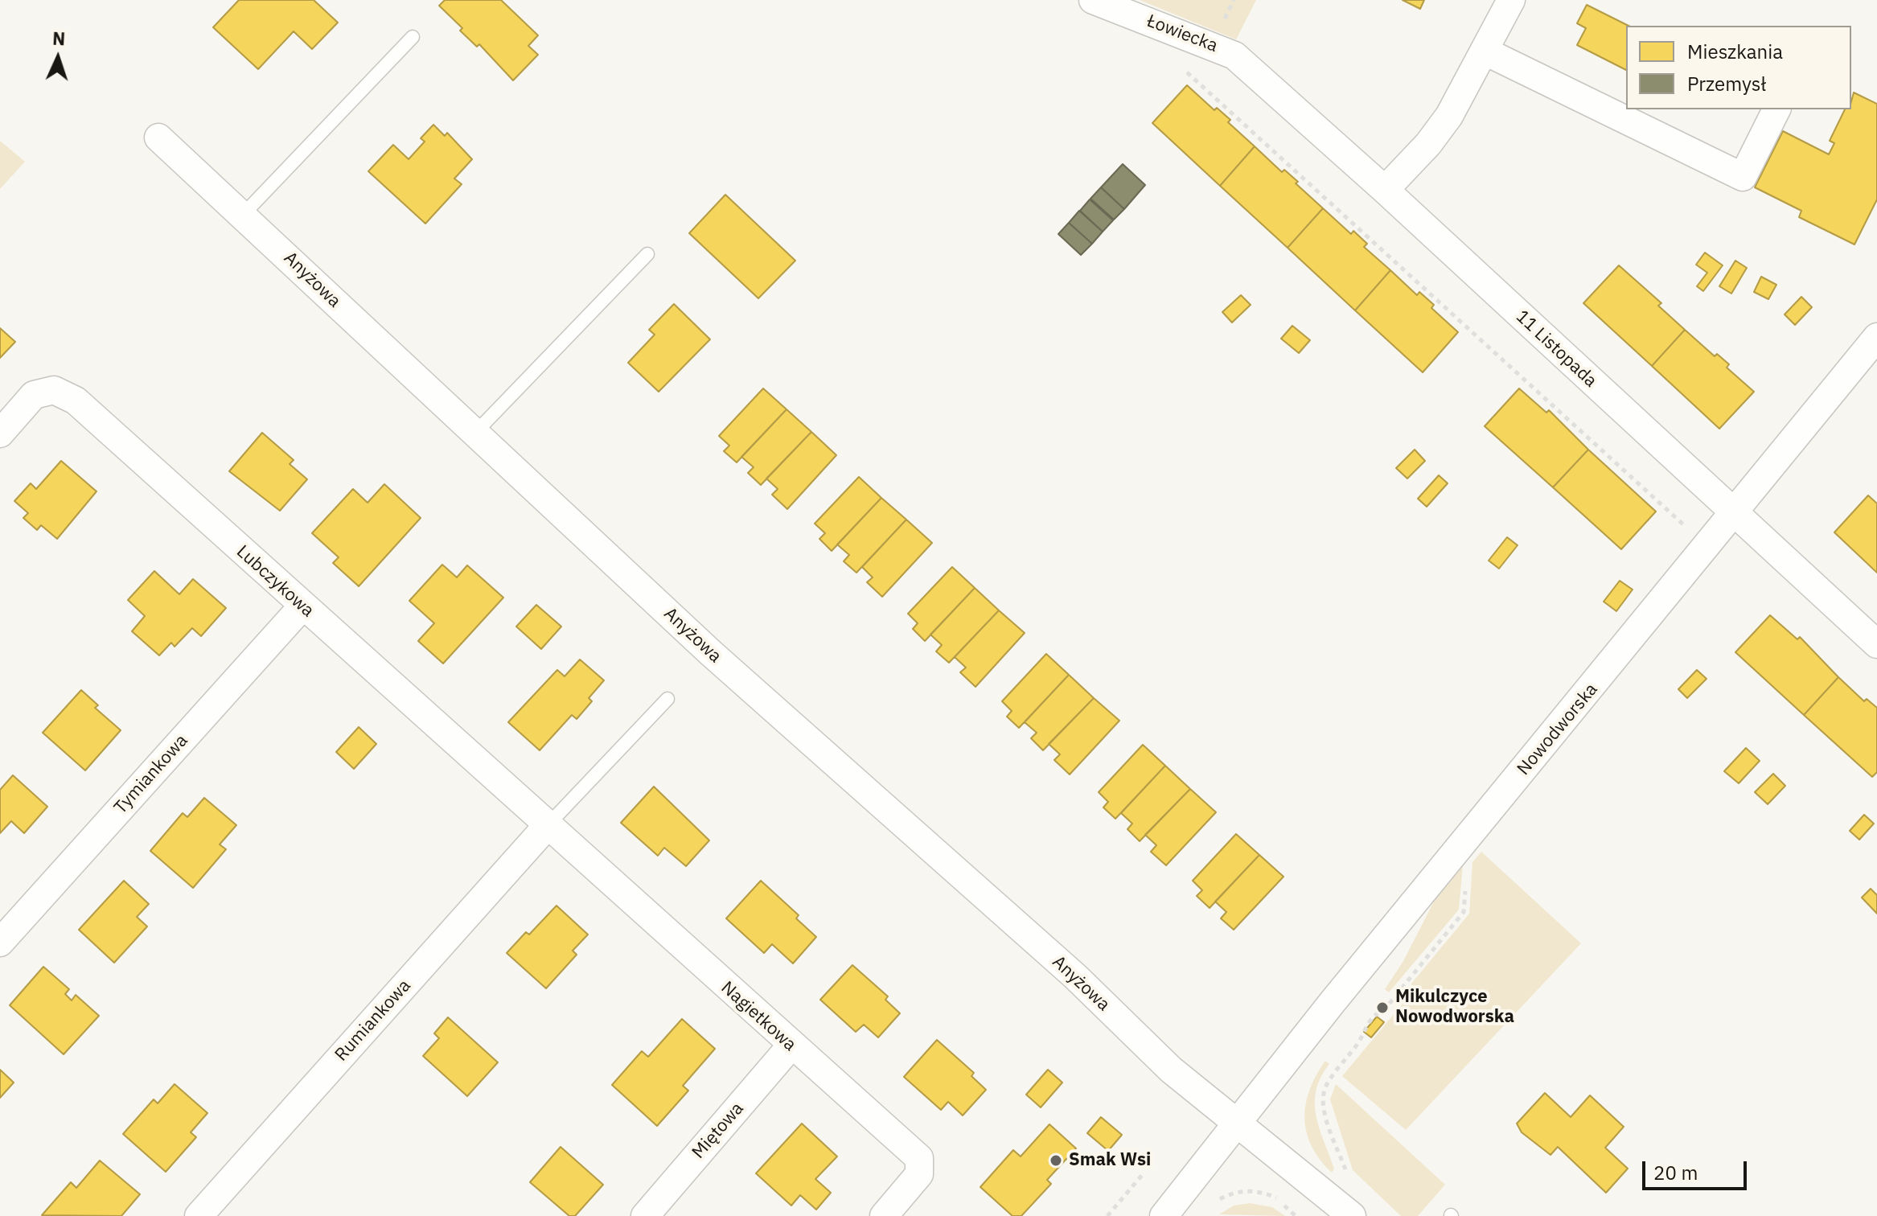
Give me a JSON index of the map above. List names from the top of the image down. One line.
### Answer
{"streets":{"street":["Łowiecka","Anyżowa","11 Listopada","Lubczykowa","Nowodworska","Tymiankowa","Nagietkowa","Rumiankowa","Miętowa"]},"crossings":[["Łowiecka","11 Listopada"],["Anyżowa","Nowodworska"],["11 Listopada","Nowodworska"],["Lubczykowa","Tymiankowa"],["Lubczykowa","Nagietkowa"],["Lubczykowa","Rumiankowa"],["Nagietkowa","Rumiankowa"],["Nagietkowa","Miętowa"]],"places":["Mikulczyce Nowodworska","Smak Wsi"],"legend":["Mieszkania","Przemysł"],"scale_bar":"20 m","north":"top"}
